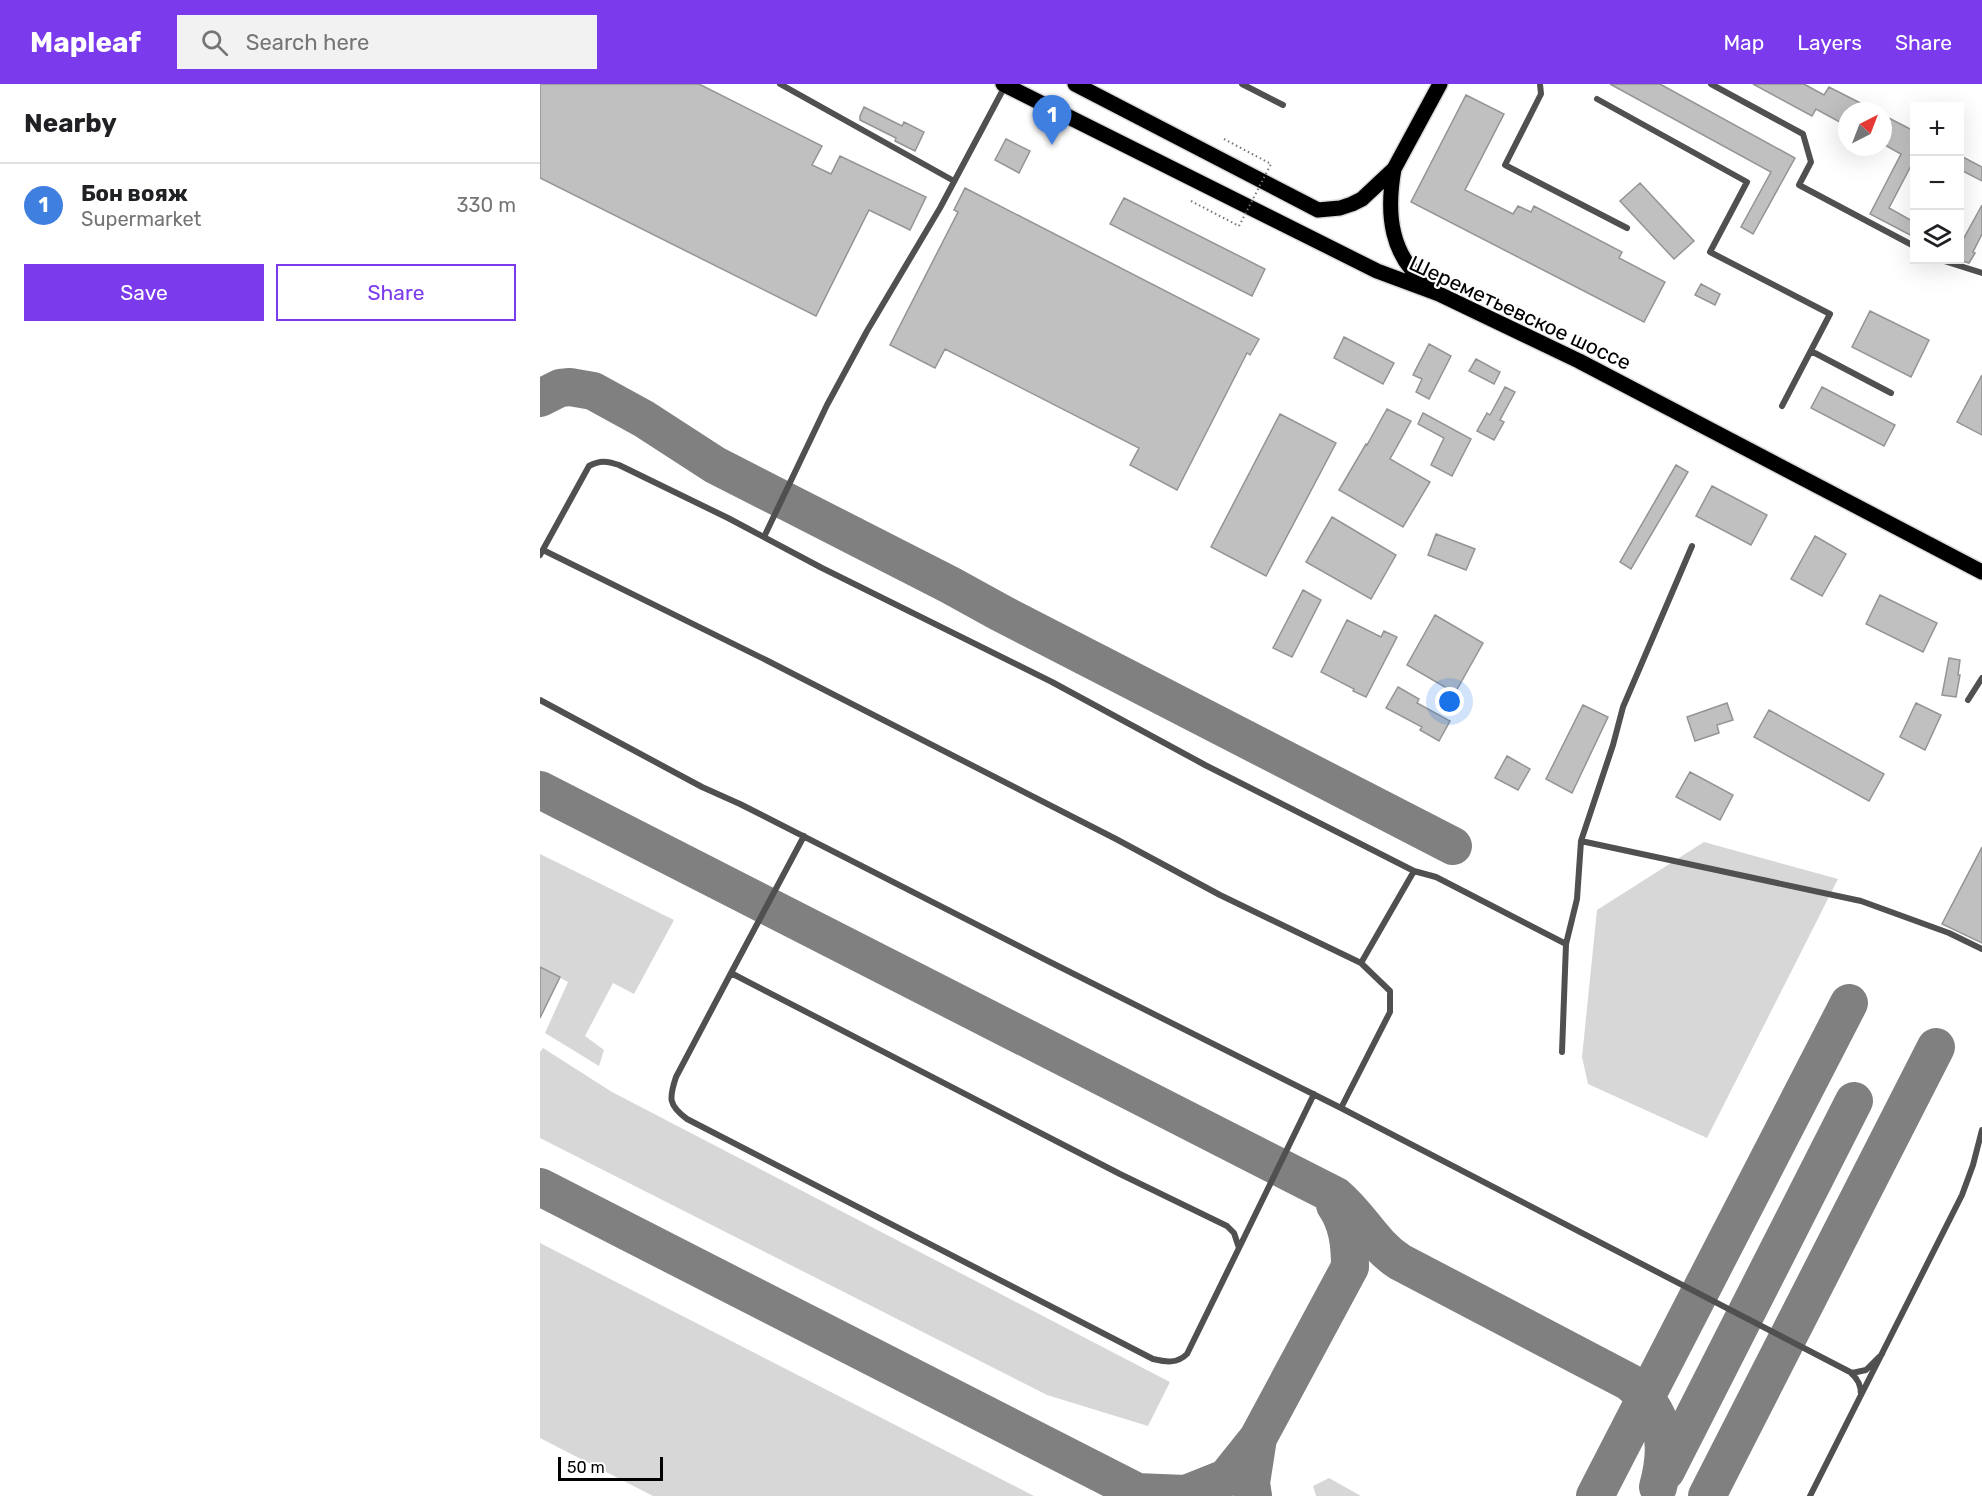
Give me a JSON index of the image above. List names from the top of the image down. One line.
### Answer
{"streets":{"main road":["Шереметьевское шоссе"]},"scale_bar":"50 m","north":"top right","page":{"header":"Mapleaf","search":"Search here","nav":["Map","Layers","Share"],"heading":"Nearby","pins":"1","map_buttons":["+","−"],"list":[{"mark":"1","name":"Бон вояж","note":"Supermarket","value":"330 m"}],"buttons":["Save","Share"],"scale":"50 m"}}
